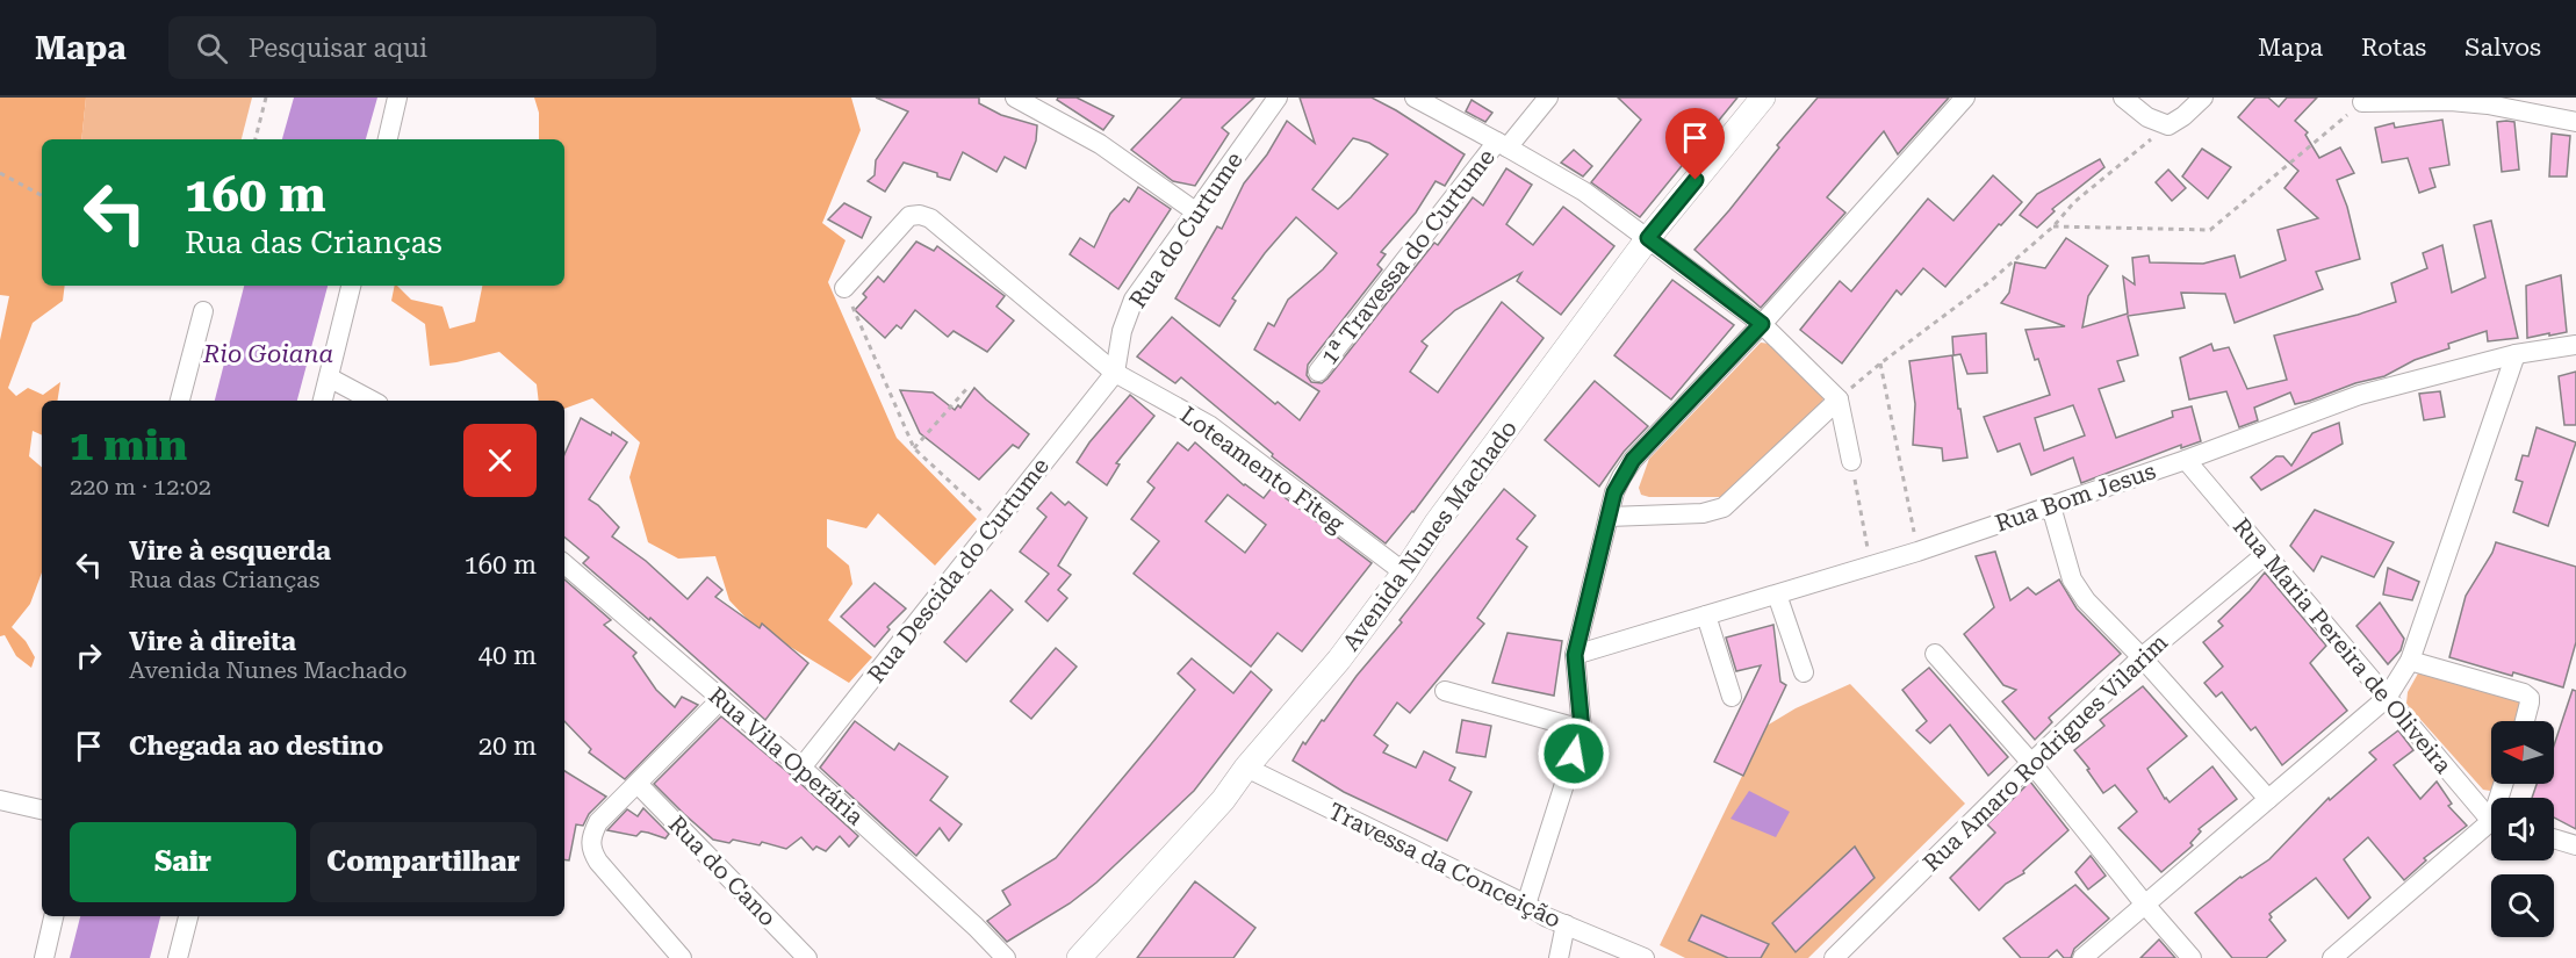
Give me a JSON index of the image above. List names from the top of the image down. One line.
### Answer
{"streets":{"street":["Rua do Curtume","1ª Travessa do Curtume","Loteamento Fiteg","Rua Bom Jesus","Avenida Nunes Machado","Rua Descida do Curtume","Rua Maria Pereira de Oliveira","Rua Amaro Rodrigues Vilarim","Rua Vila Operária","Travessa da Conceição","Rua do Cano"]},"crossings":[["Rua do Curtume","Loteamento Fiteg"],["Rua do Curtume","Rua Descida do Curtume"],["Loteamento Fiteg","Avenida Nunes Machado"],["Loteamento Fiteg","Rua Descida do Curtume"],["Rua Bom Jesus","Rua Maria Pereira de Oliveira"],["Avenida Nunes Machado","Travessa da Conceição"],["Rua Descida do Curtume","Rua Vila Operária"],["Rua Maria Pereira de Oliveira","Rua Amaro Rodrigues Vilarim"]],"water":["Rio Goiana"],"north":"left","page":{"header":"Mapa","search":"Pesquisar aqui","nav":["Mapa","Rotas","Salvos"],"turn":["160 m","Rua das Crianças"],"heading":["1 min","220 m · 12:02"],"list":[{"name":"Vire à esquerda","note":"Rua das Crianças","value":"160 m"},{"name":"Vire à direita","note":"Avenida Nunes Machado","value":"40 m"},{"name":"Chegada ao destino","value":"20 m"}],"buttons":["Sair","Compartilhar"]}}
